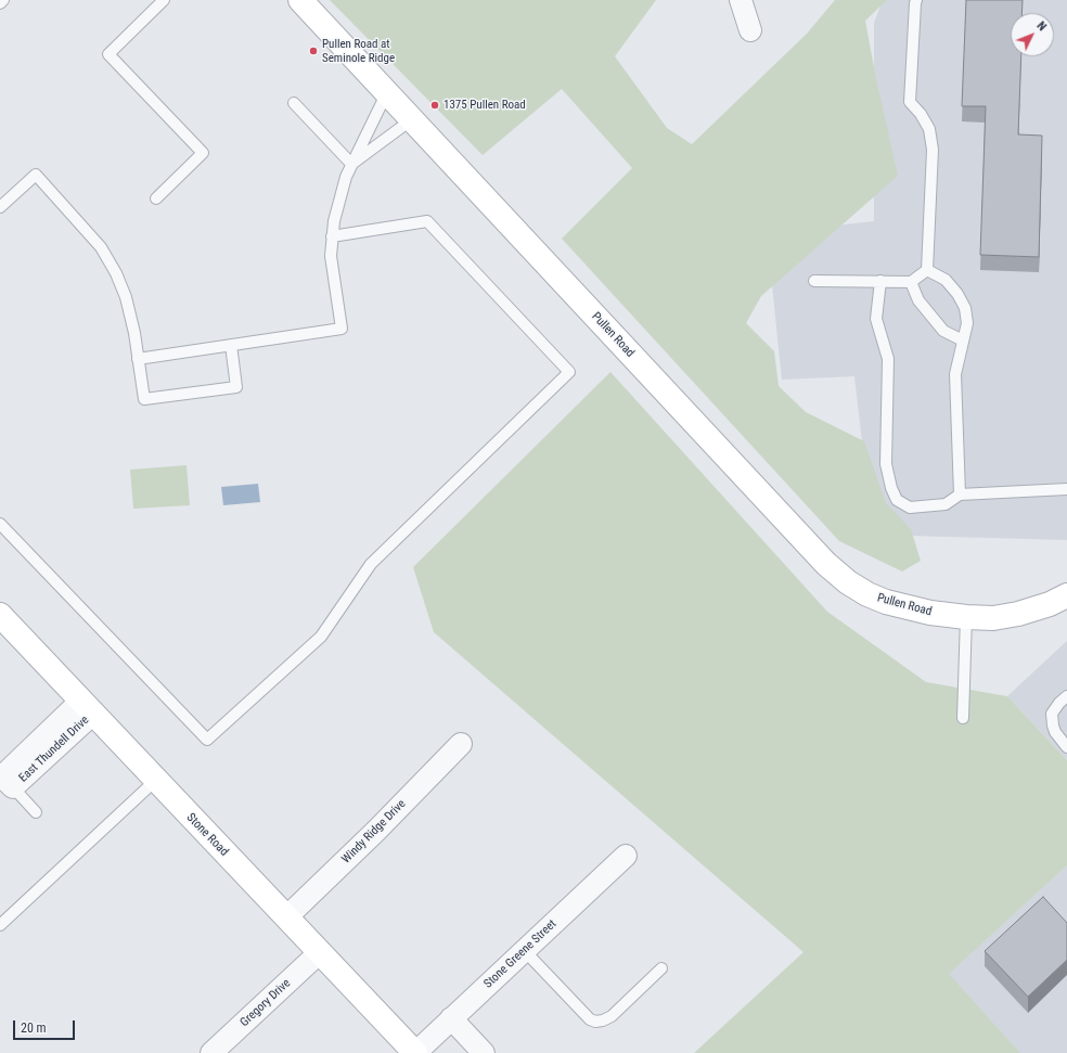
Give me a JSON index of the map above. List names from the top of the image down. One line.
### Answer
{"streets":{"street":["Pullen Road","East Thundell Drive","Windy Ridge Drive","Stone Road","Stone Greene Street","Gregory Drive"]},"crossings":[["East Thundell Drive","Stone Road"],["Windy Ridge Drive","Stone Road"],["Stone Road","Stone Greene Street"],["Stone Road","Gregory Drive"]],"places":["Pullen Road at Seminole Ridge","1375 Pullen Road"],"scale_bar":"20 m","north":"top right"}
